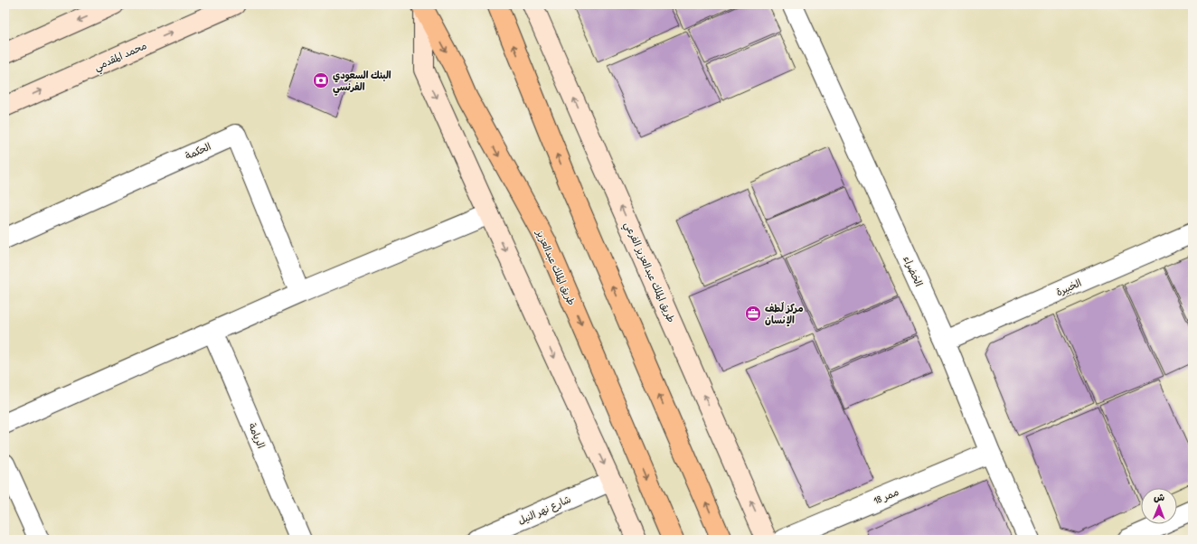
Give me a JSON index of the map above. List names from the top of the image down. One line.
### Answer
{"streets":{"main road":["طريق الملك عبدالعزيز"],"street":["محمد المقدمي","الحكمة","الخضراء","طريق الملك عبدالعزيز الفرعي","الخبيرة","الريامة","ممر 18","شارع نهر النيل"]},"crossings":[["الخضراء","الخبيرة"],["الخضراء","ممر 18"]],"places":{"bank":["البنك السعودي الفرنسي"],"office":["مركز لُطف الإنسان"]},"north":"top"}
